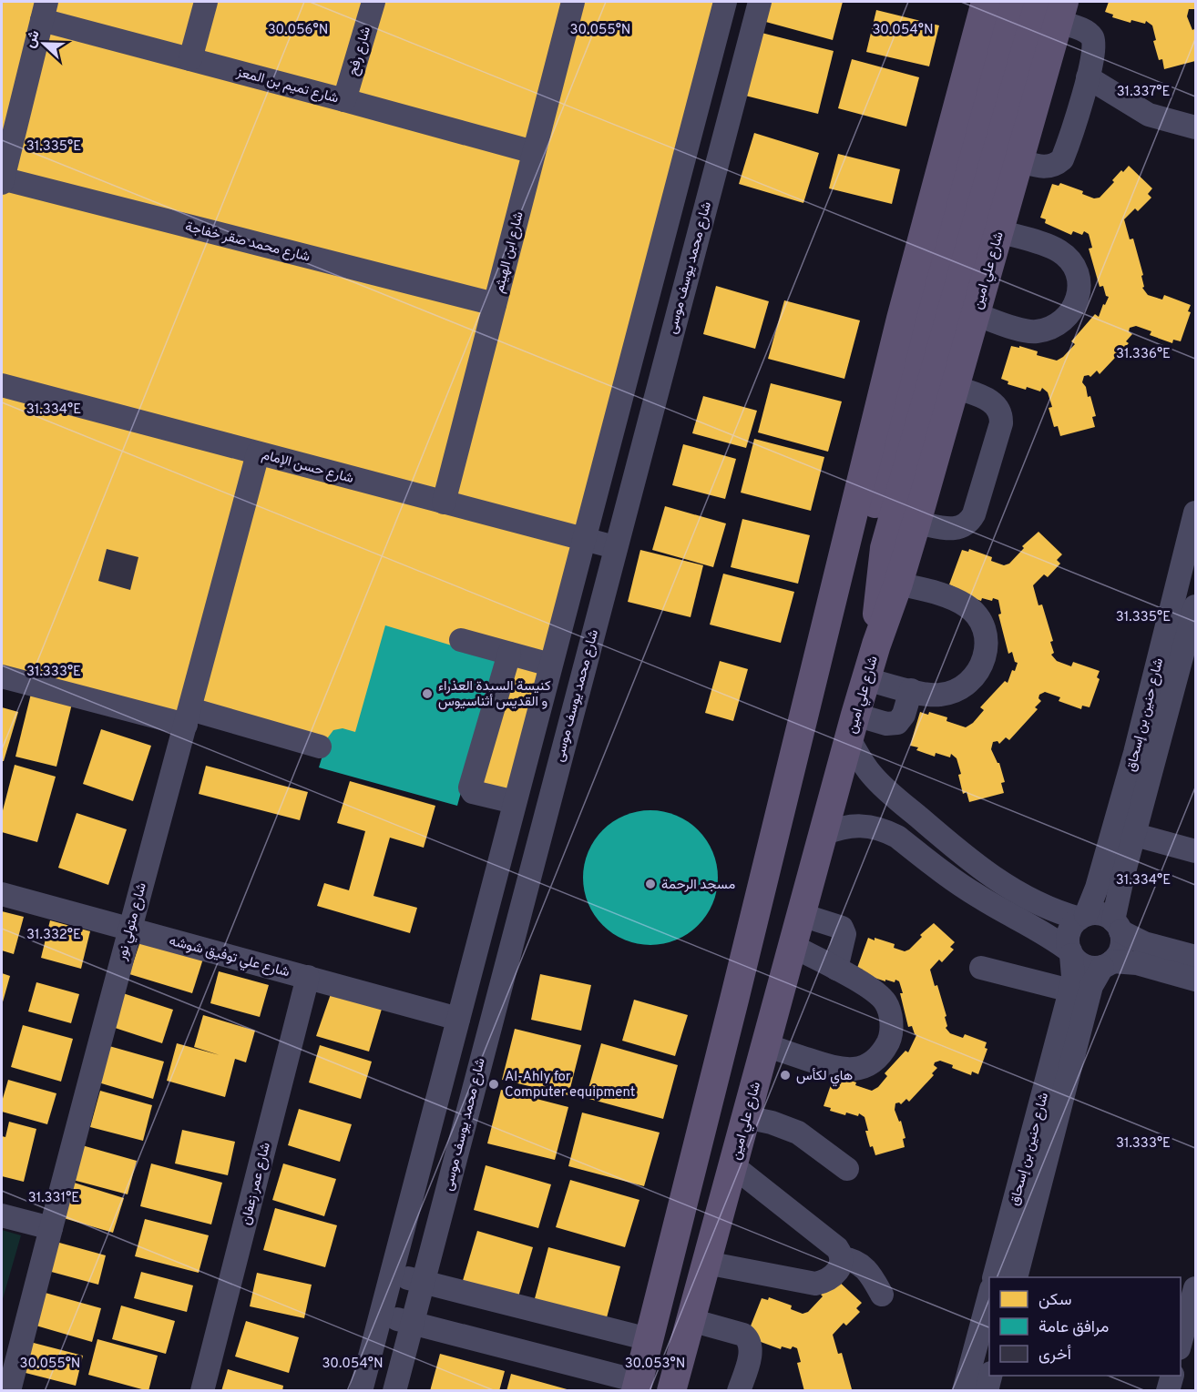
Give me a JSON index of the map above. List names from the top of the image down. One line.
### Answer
{"streets":{"main road":["شارع علي امين"],"street":["شارع رفح","شارع تميم بن المعز","شارع محمد صقر خفاجة","شارع ابن الهيثم","شارع محمد يوسف موسى","شارع حسن الإمام","شارع حنين بن إسحاق","شارع متولي نور","شارع علي توفيق شوشه","شارع عمر زعفان"]},"crossings":[["شارع رفح","شارع تميم بن المعز"],["شارع تميم بن المعز","شارع ابن الهيثم"],["شارع محمد صقر خفاجة","شارع ابن الهيثم"],["شارع ابن الهيثم","شارع حسن الإمام"],["شارع محمد يوسف موسى","شارع حسن الإمام"],["شارع حسن الإمام","شارع متولي نور"],["شارع متولي نور","شارع علي توفيق شوشه"],["شارع علي توفيق شوشه","شارع عمر زعفان"]],"places":["كنيسة السيدة العذراء و القديس أثناسيوس","مسجد الرحمة","هاي لكأس","Al-Ahly for Computer equipment"],"legend":["سكن","مرافق عامة","أخرى"],"north":"left","coordinates":["30.056°N","30.055°N","30.054°N","31.337°E","31.335°E","31.336°E","31.334°E","31.333°E","31.332°E","31.331°E","30.053°N"]}
